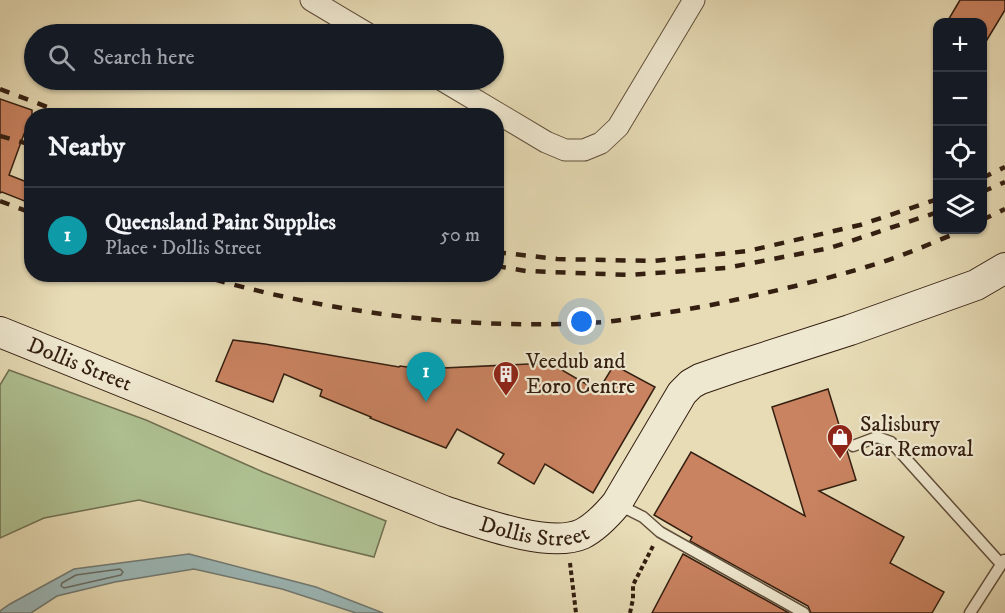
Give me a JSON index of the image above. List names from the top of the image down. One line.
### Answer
{"streets":{"street":["Dollis Street"]},"places":{"building":["Veedub and Eoro Centre"],"shop":["Salisbury Car Removal"]},"page":{"map_buttons":["+","−"],"search":"Search here","heading":"Nearby","list":[{"mark":"1","name":"Queensland Paint Supplies","note":"Place · Dollis Street","value":"50 m"}],"pins":"1"}}
